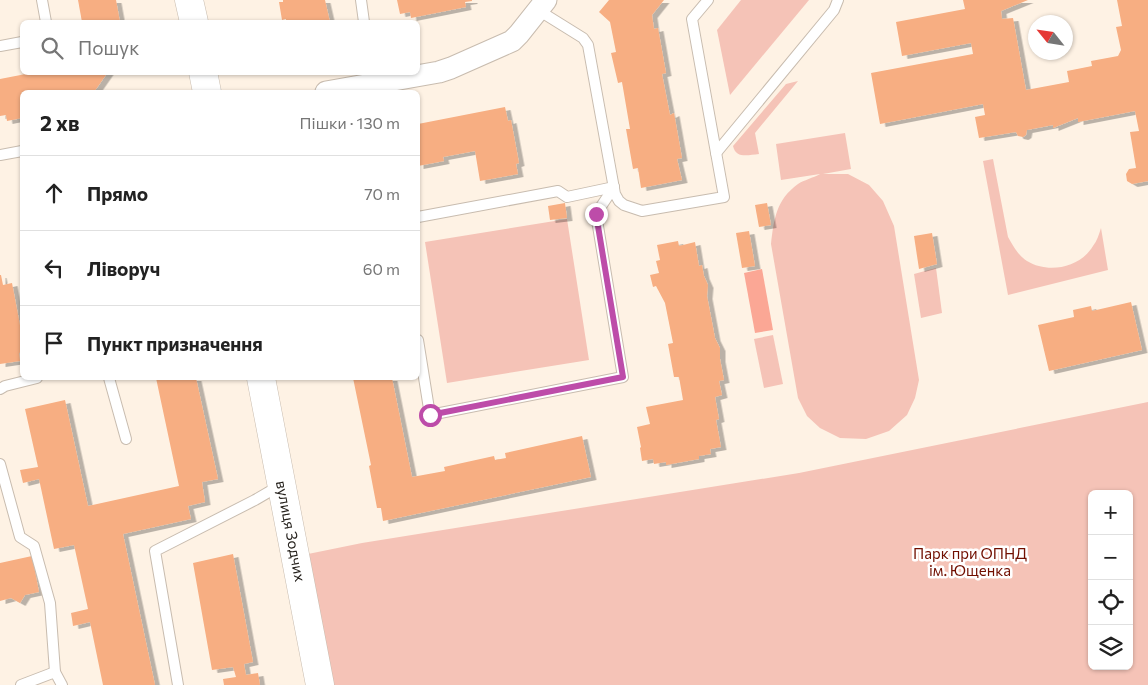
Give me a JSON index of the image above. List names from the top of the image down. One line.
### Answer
{"streets":{"main road":["вулиця Зодчих"]},"parks":["Парк при ОПНД ім. Ющенка"],"north":"top left","page":{"search":"Пошук","heading":["2 хв","Пішки · 130 m"],"list":[["Прямо","70 m"],["Ліворуч","60 m"],"Пункт призначення"],"map_buttons":["+","−"]}}
